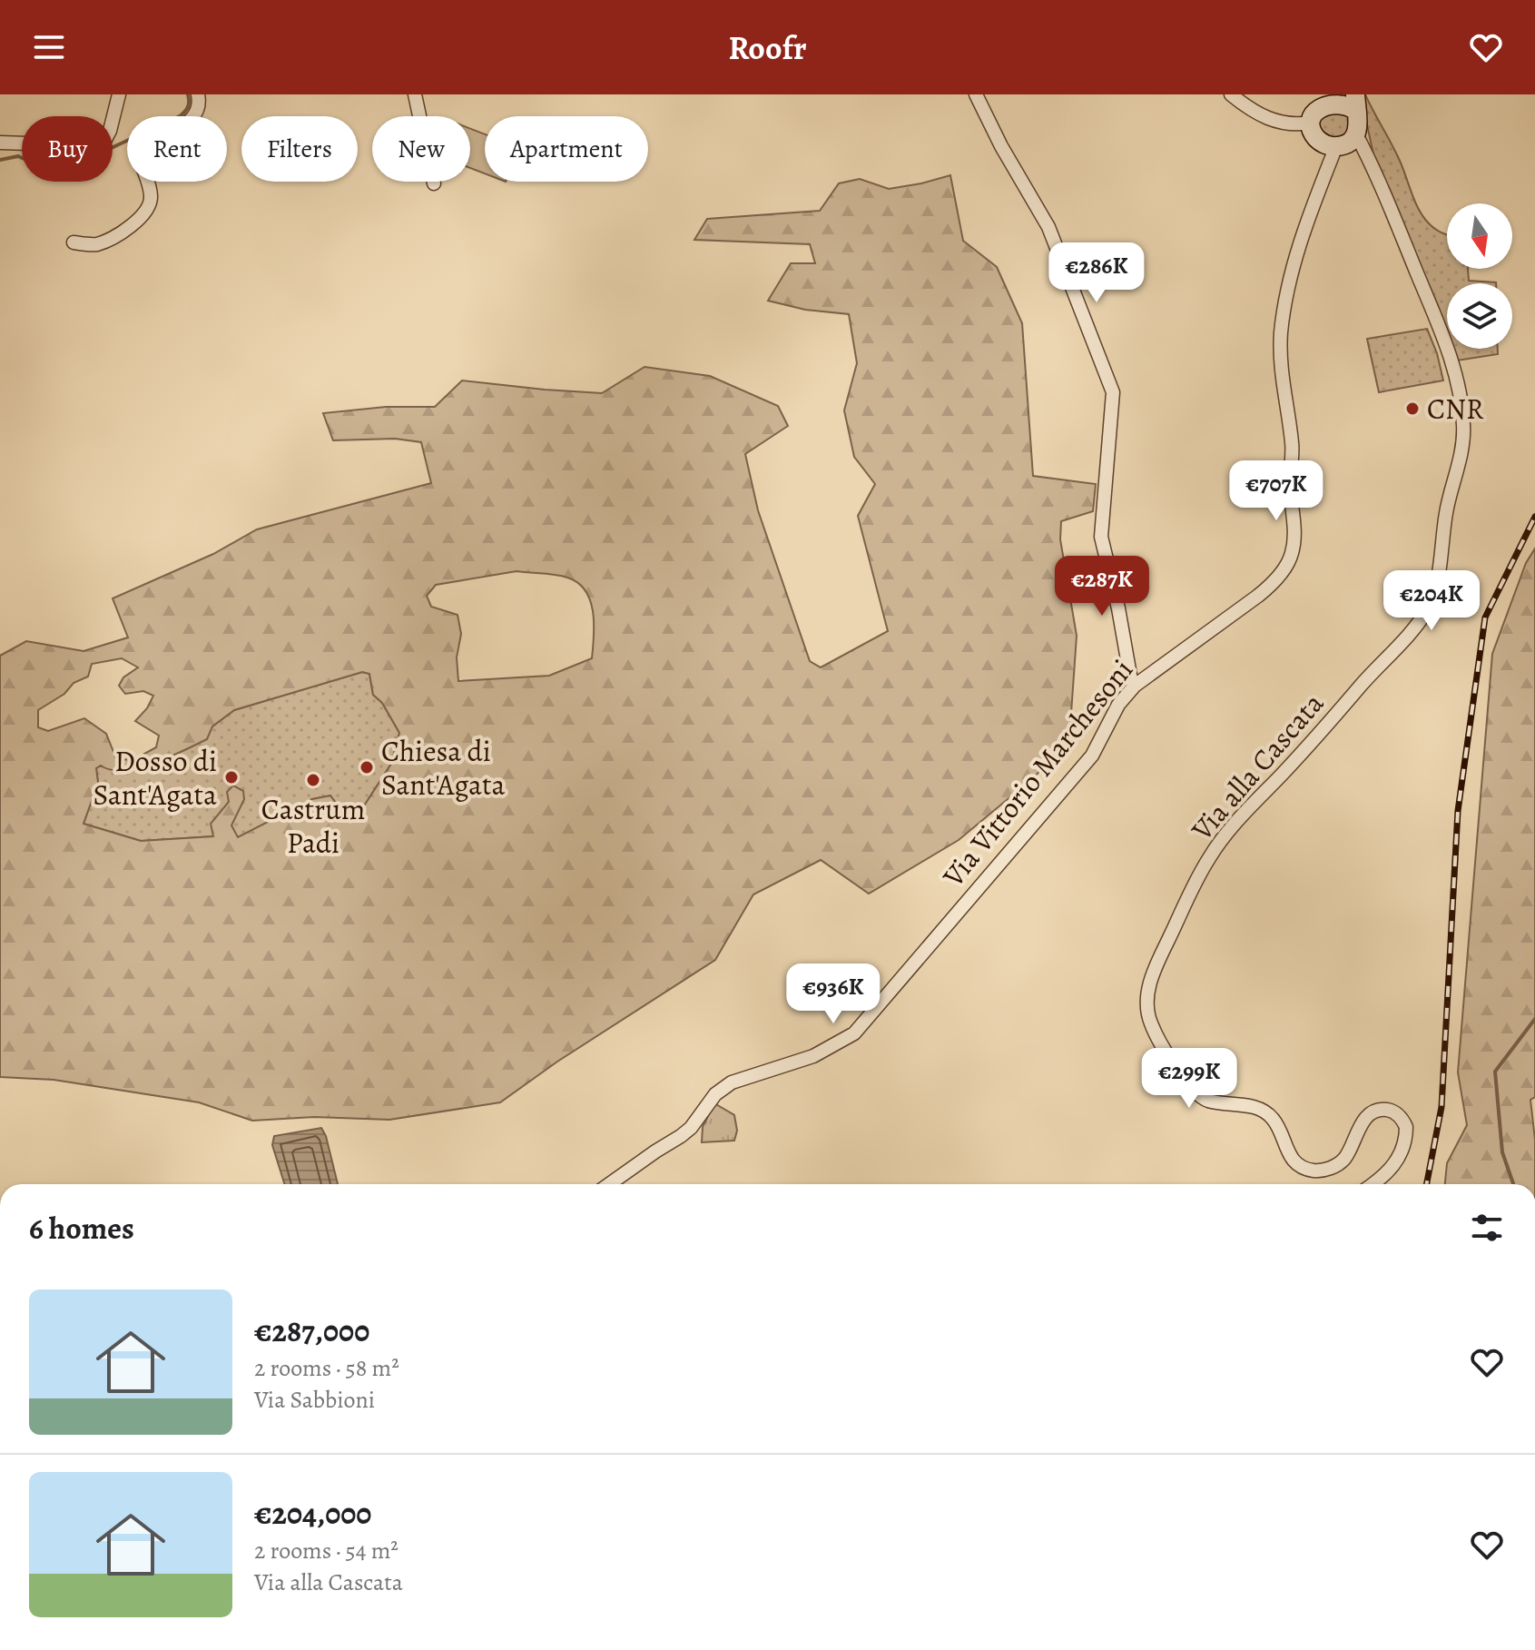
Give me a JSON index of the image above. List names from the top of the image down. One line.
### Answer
{"streets":{"street":["Via alla Cascata","Via Vittorio Marchesoni"]},"crossings":[["Via alla Cascata","Via Vittorio Marchesoni"]],"places":["CNR","Chiesa di Sant'Agata","Dosso di Sant'Agata","Castrum Padi"],"north":"bottom","page":{"header":"Roofr","chip":["Buy","Rent","Filters","New","Apartment"],"price":["€286K","€707K","€287K","€204K","€936K","€299K"],"heading":"6 homes","list":[{"name":"€287,000","note":"2 rooms · 58 m² · Via Sabbioni"},{"name":"€204,000","note":"2 rooms · 54 m² · Via alla Cascata"}]}}
